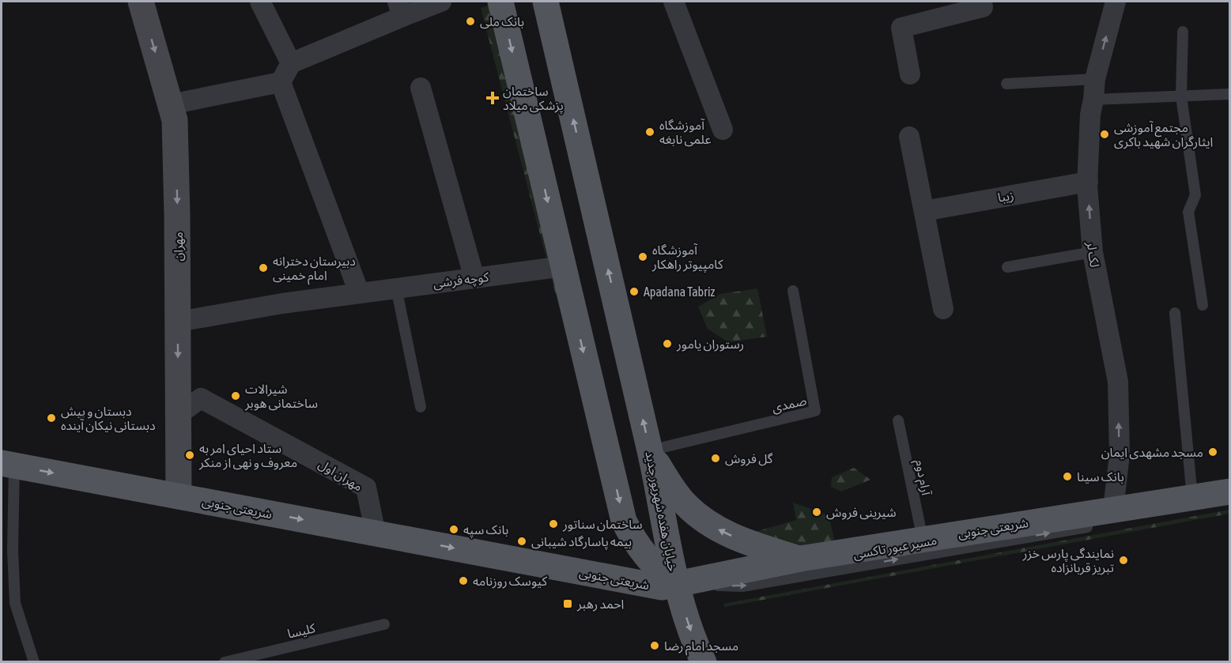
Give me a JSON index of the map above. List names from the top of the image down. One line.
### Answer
{"streets":{"main road":["شریعتی جنوبی","خیابان هفده شهریور جدید"],"street":["زیبا","مهران","لک لر","کوچه فرشی","مهران اول"],"lane":["صمدی","آرام دوم","مسیر عبور تاکسی","کلیسا"]},"crossings":[["زیبا","لک لر"],["مهران","کوچه فرشی"],["مهران","مهران اول"],["مهران","شریعتی جنوبی"],["لک لر","شریعتی جنوبی"],["لک لر","مسیر عبور تاکسی"],["کوچه فرشی","خیابان هفده شهریور جدید"],["صمدی","خیابان هفده شهریور جدید"],["مهران اول","شریعتی جنوبی"],["آرام دوم","شریعتی جنوبی"],["شریعتی جنوبی","خیابان هفده شهریور جدید"],["شریعتی جنوبی","مسیر عبور تاکسی"],["خیابان هفده شهریور جدید","مسیر عبور تاکسی"]],"one_way":["لک لر","شریعتی جنوبی","مسیر عبور تاکسی"],"places":{"other":["بانک ملی","آموزشگاه علمی نابغه","مجتمع آموزشی ایثارگران شهید باکری","آموزشگاه کامپیوتر راهکار","دبیرستان دخترانه امام خمینی","Apadana Tabriz","رستوران یامور","شیرالات ساختمانی هوبر","دبستان و پیش دبستانی نیکان آینده","مسجد مشهدی ایمان","ستاد احیای امر به معروف و نهی از منکر","گل فروش","بانک سینا","شیرینی فروش","ساختمان سناتور","بانک سپه","بیمه پاسارگاد شیبانی","نمایندگی پارس خزر تبریز قربانزاده","کیوسک روزنامه","مسجد امام رضا"],"health":["ساختمان پزشکی میلاد"],"transit":["احمد رهبر"]}}
